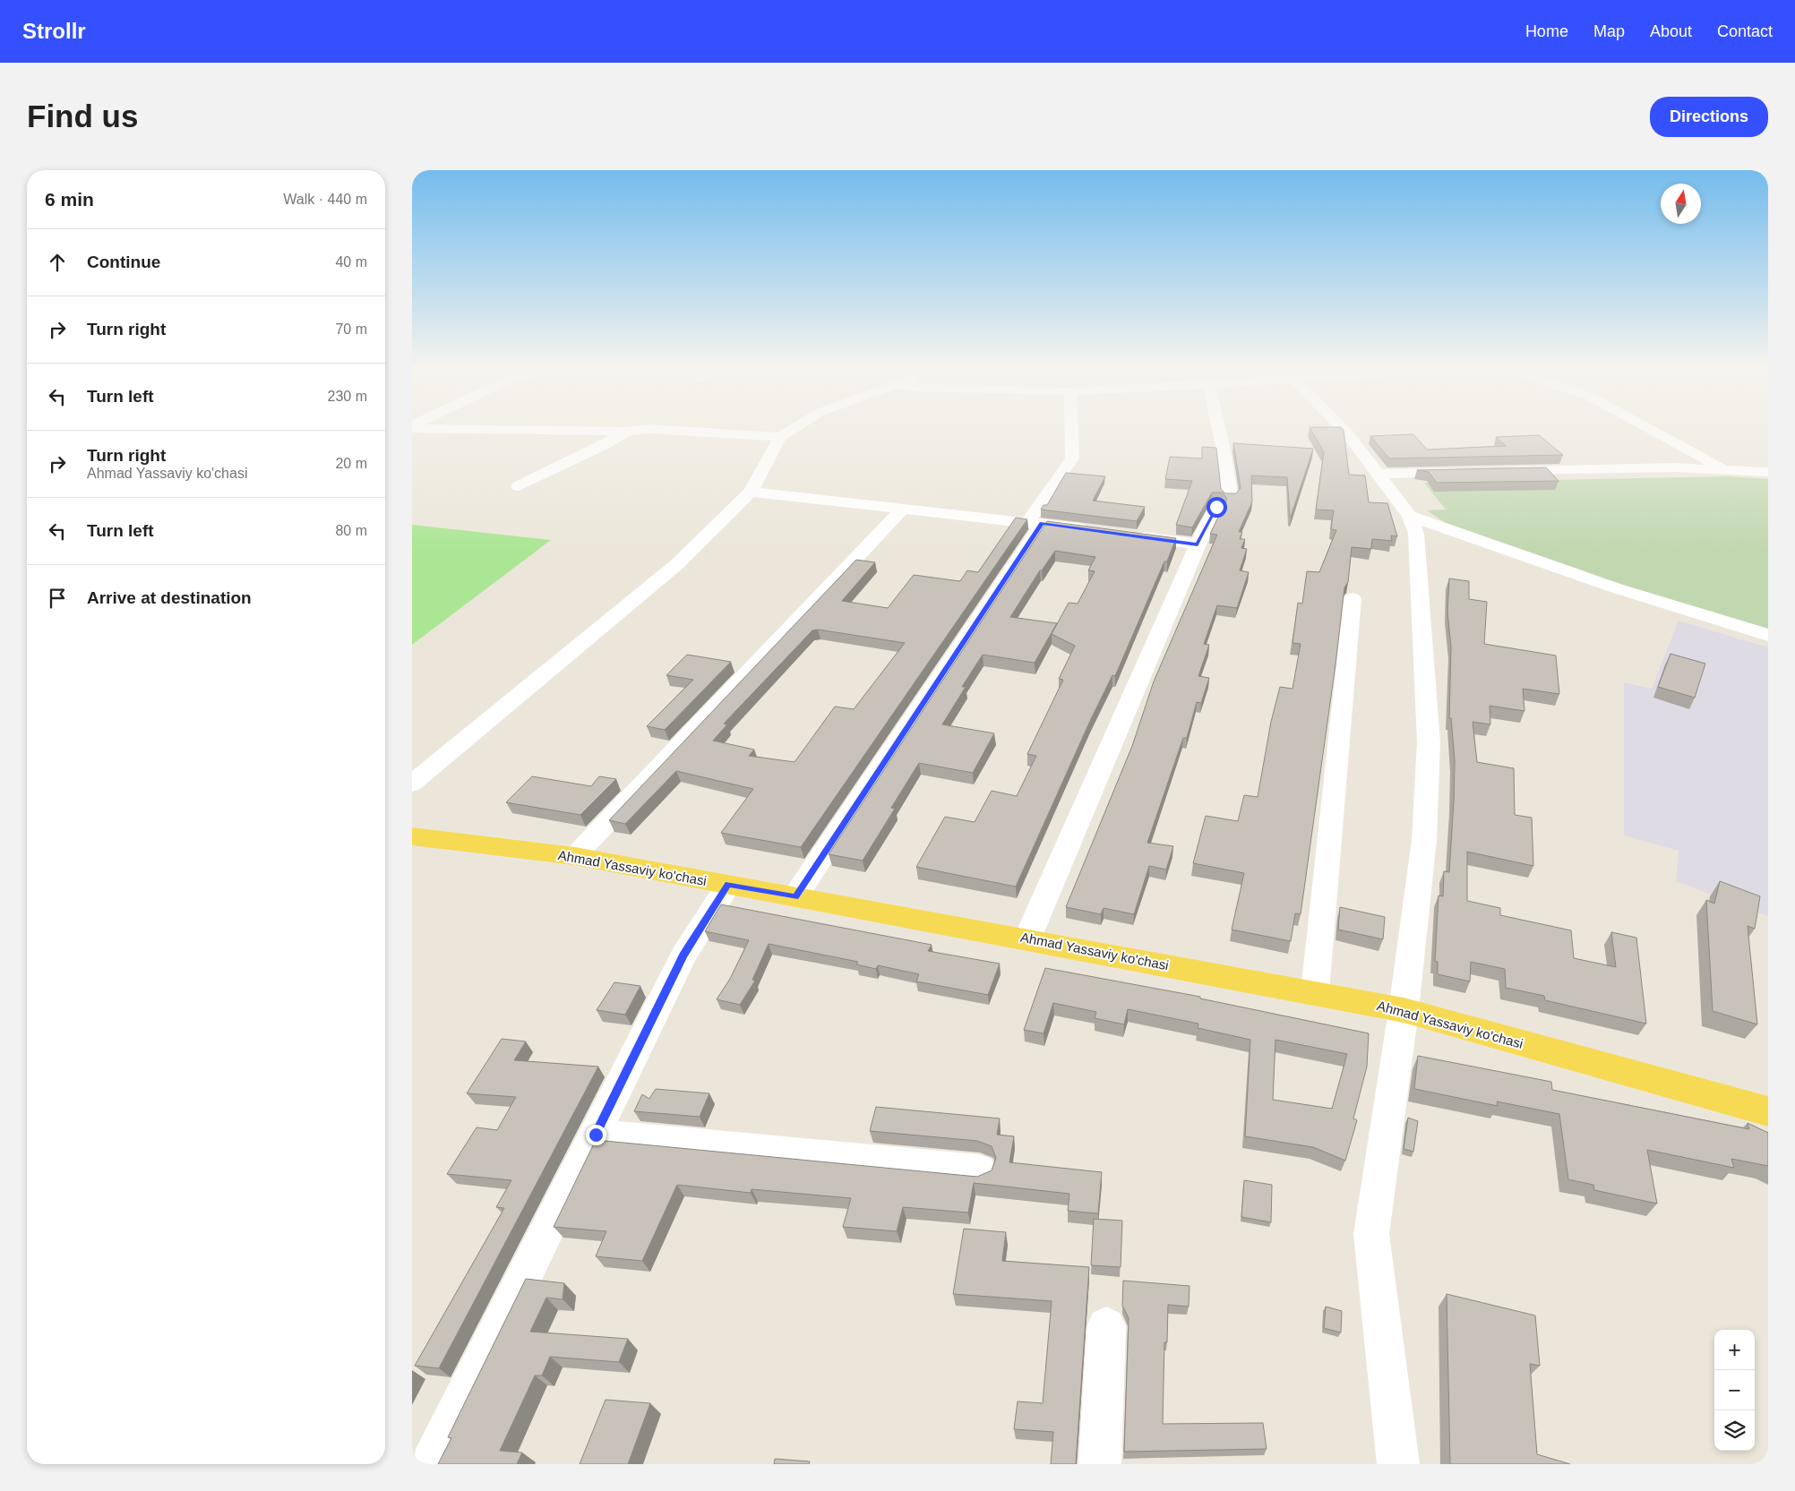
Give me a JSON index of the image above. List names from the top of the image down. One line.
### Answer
{"streets":{"main road":["Ahmad Yassaviy ko'chasi"]},"north":"top","page":{"header":"Strollr","nav":["Home","Map","About","Contact"],"buttons":"Directions","title":"Find us","heading":["6 min","Walk · 440 m"],"list":[["Continue","40 m"],["Turn right","70 m"],["Turn left","230 m"],["Turn right","Ahmad Yassaviy ko'chasi","20 m"],["Turn left","80 m"],"Arrive at destination"],"map_buttons":["+","−"]}}
